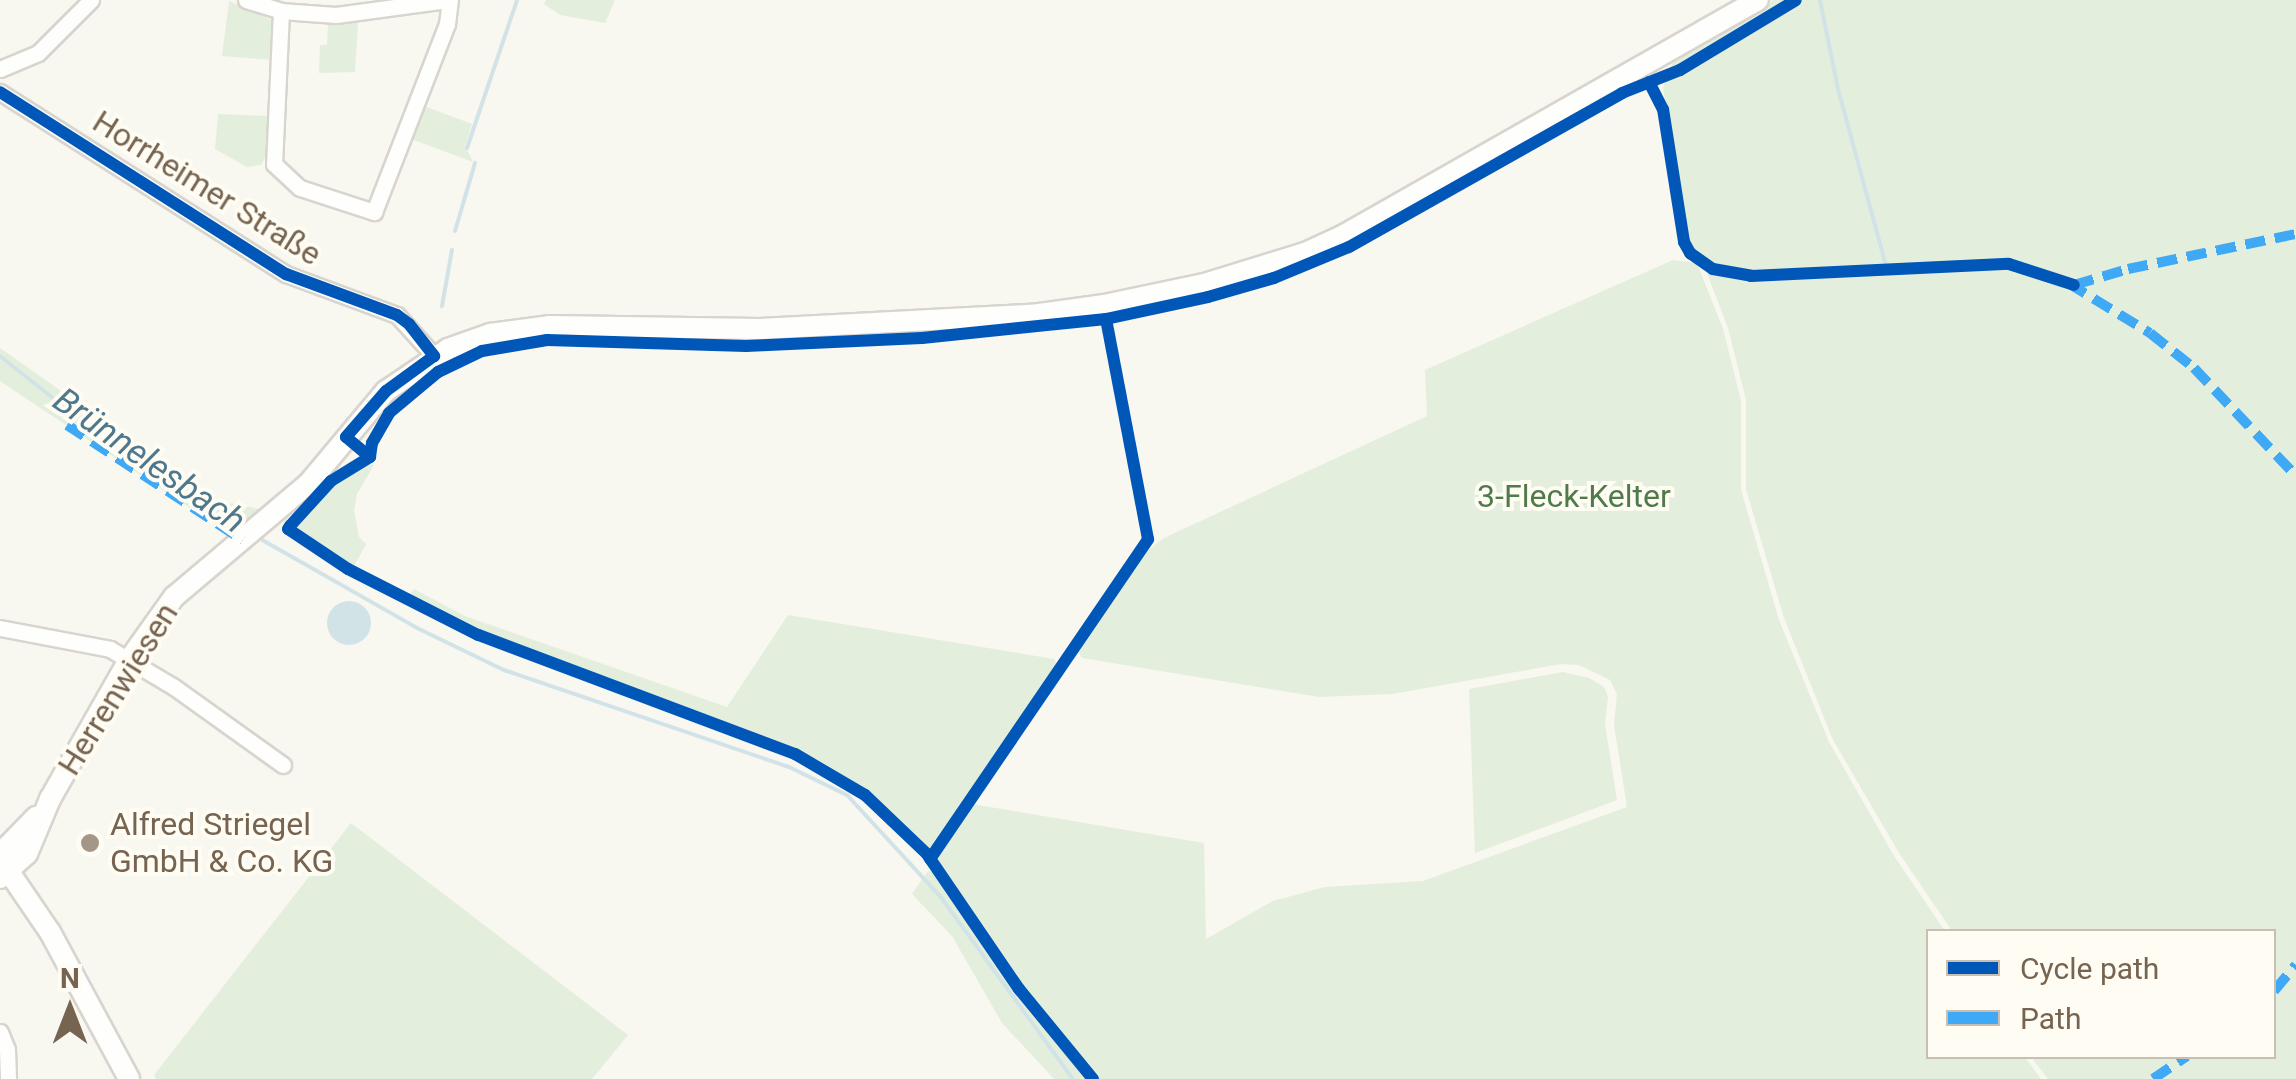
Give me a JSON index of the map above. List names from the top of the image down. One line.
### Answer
{"streets":{"main road":["Herrenwiesen"],"street":["Horrheimer Straße"]},"crossings":[["Horrheimer Straße","Herrenwiesen"]],"water":["Brünnelesbach"],"parks":["3-Fleck-Kelter"],"places":["Alfred Striegel GmbH & Co. KG"],"legend":["Cycle path","Path"],"north":"top"}
